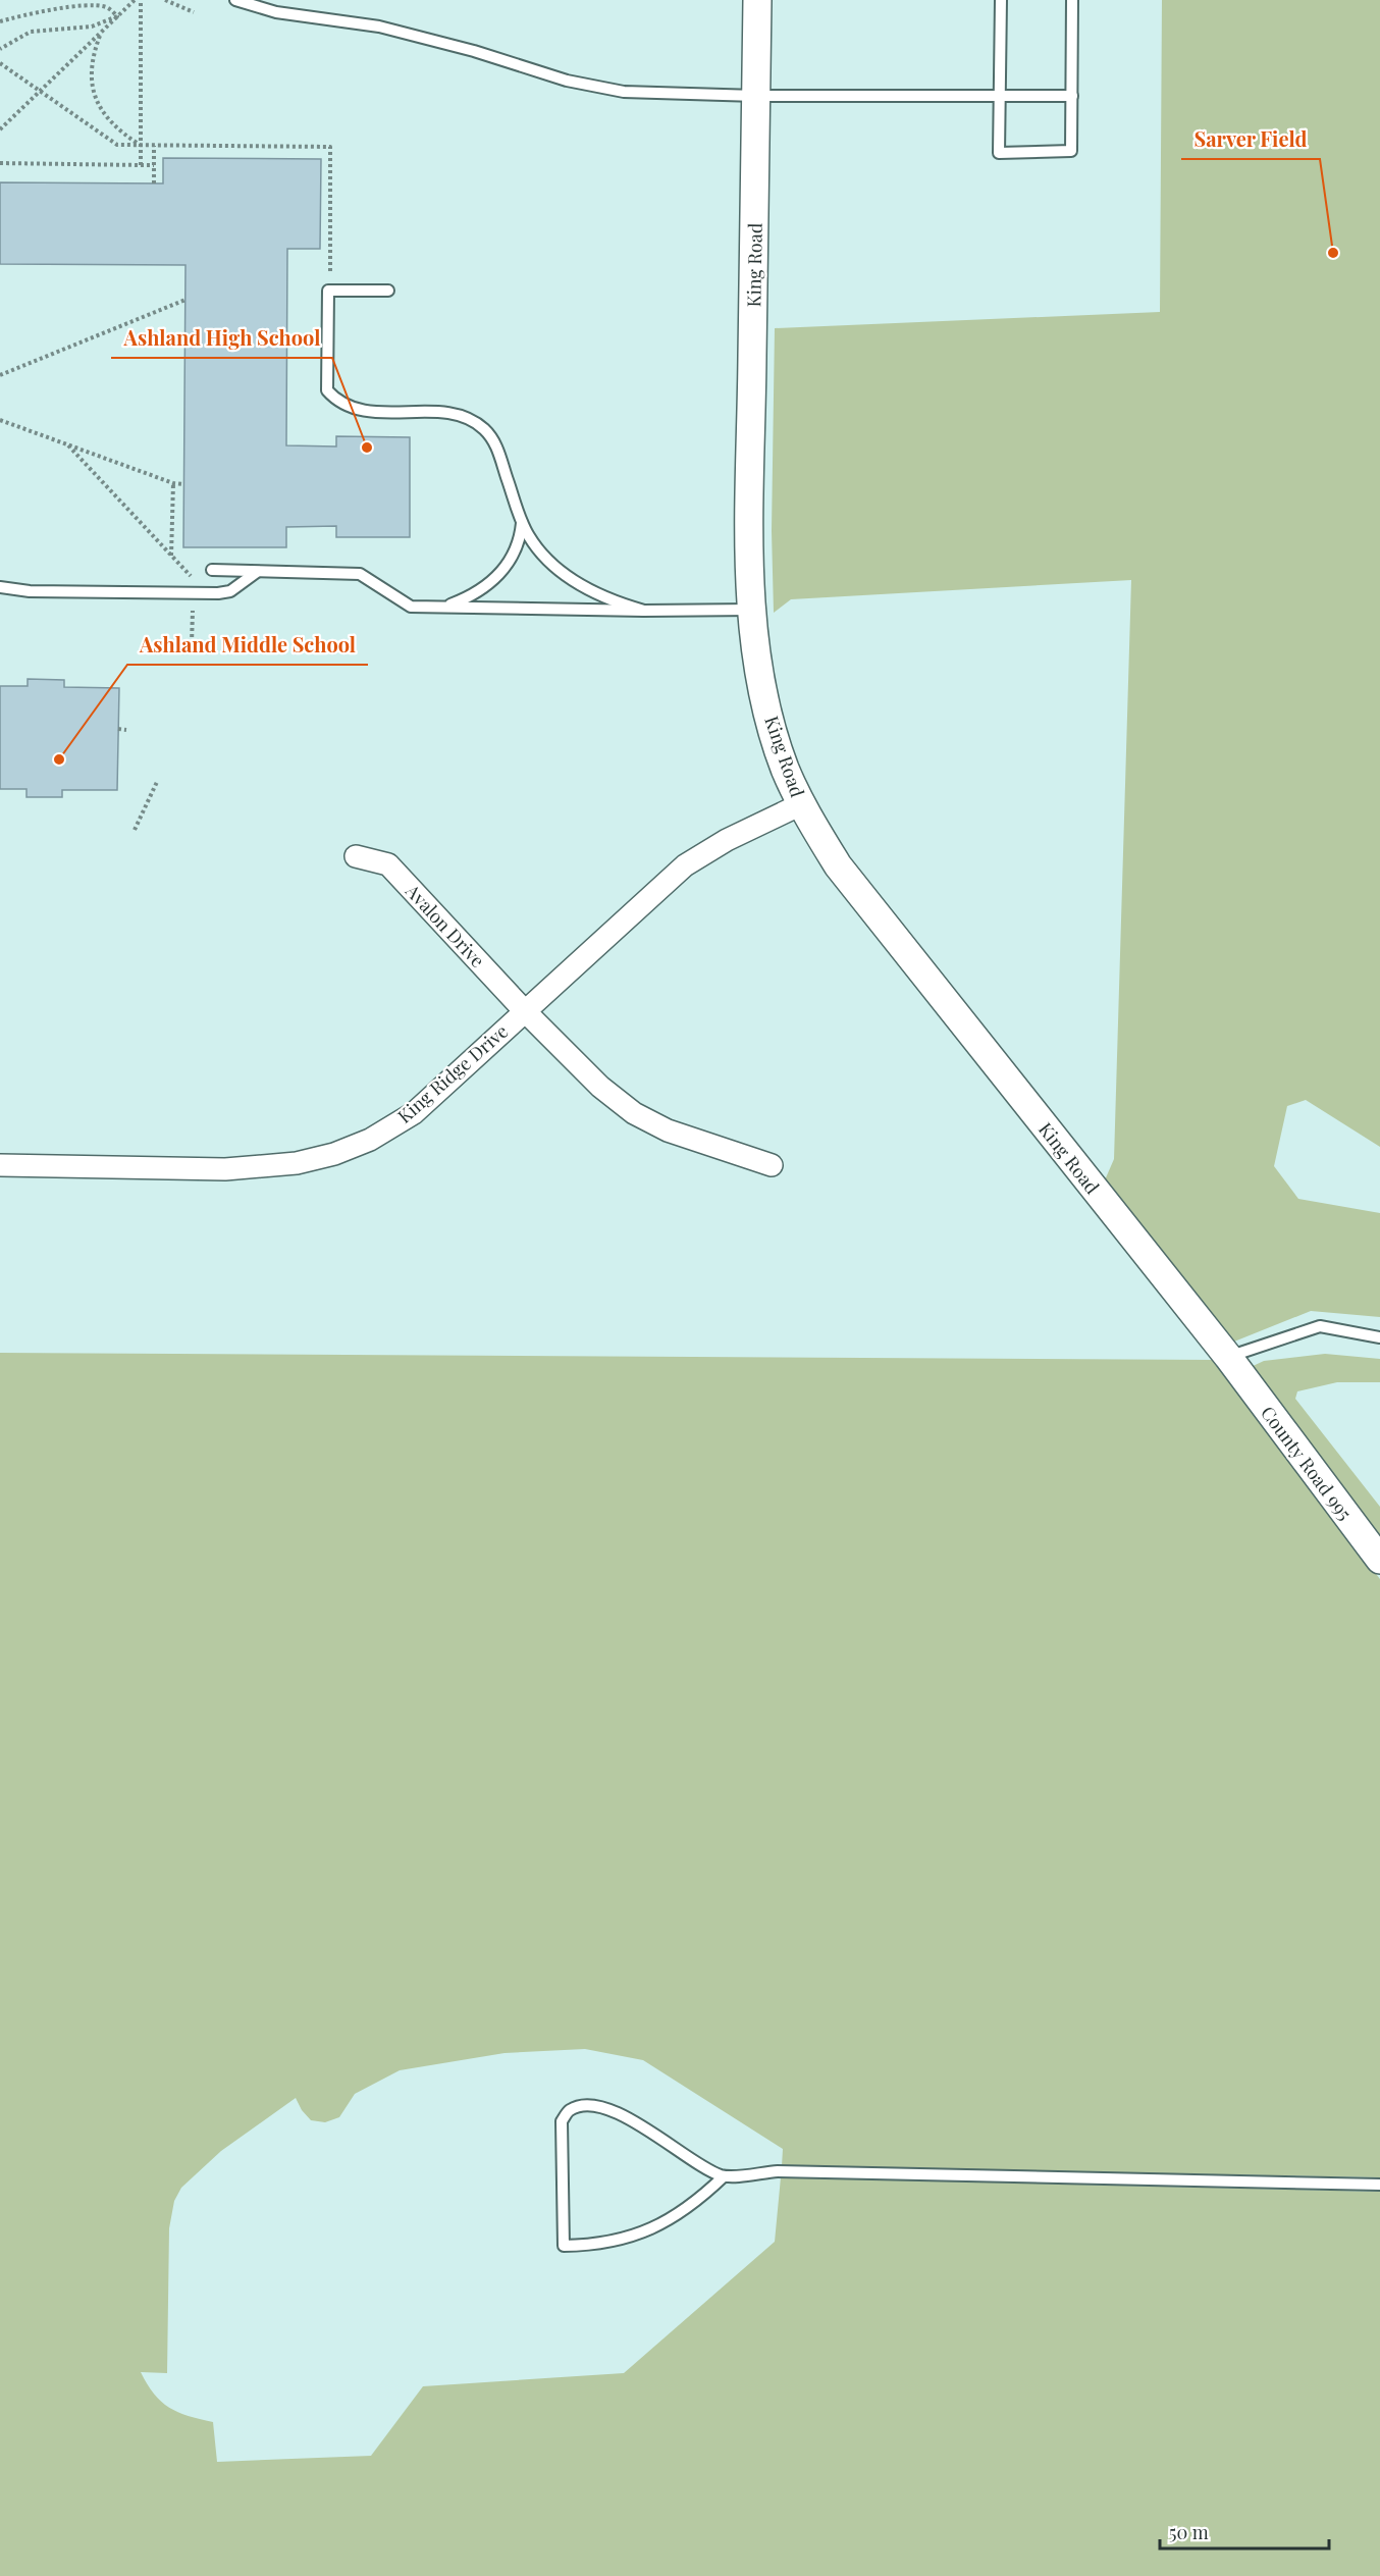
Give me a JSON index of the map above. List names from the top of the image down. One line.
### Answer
{"streets":{"street":["King Road","Avalon Drive","King Ridge Drive","County Road 995"]},"crossings":[["King Road","King Ridge Drive"],["King Road","County Road 995"],["Avalon Drive","King Ridge Drive"]],"places":["Sarver Field","Ashland High School","Ashland Middle School"],"scale_bar":"50 m"}
